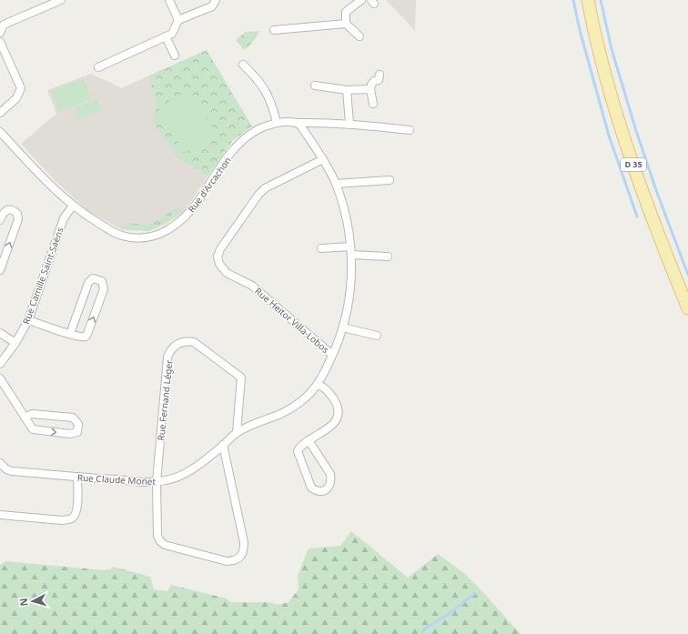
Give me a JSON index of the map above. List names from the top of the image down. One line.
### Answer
{"streets":{"main road":["D 35"],"street":["Rue d'Arcachon","Rue Camille Saint-Saëns","Rue Heitor Villa-Lobos","Rue Fernand Léger","Rue Claude Monet"]},"crossings":[["Rue d'Arcachon","Rue Camille Saint-Saëns"],["Rue d'Arcachon","Rue Claude Monet"],["Rue Heitor Villa-Lobos","Rue Claude Monet"],["Rue Fernand Léger","Rue Claude Monet"]],"north":"left"}
